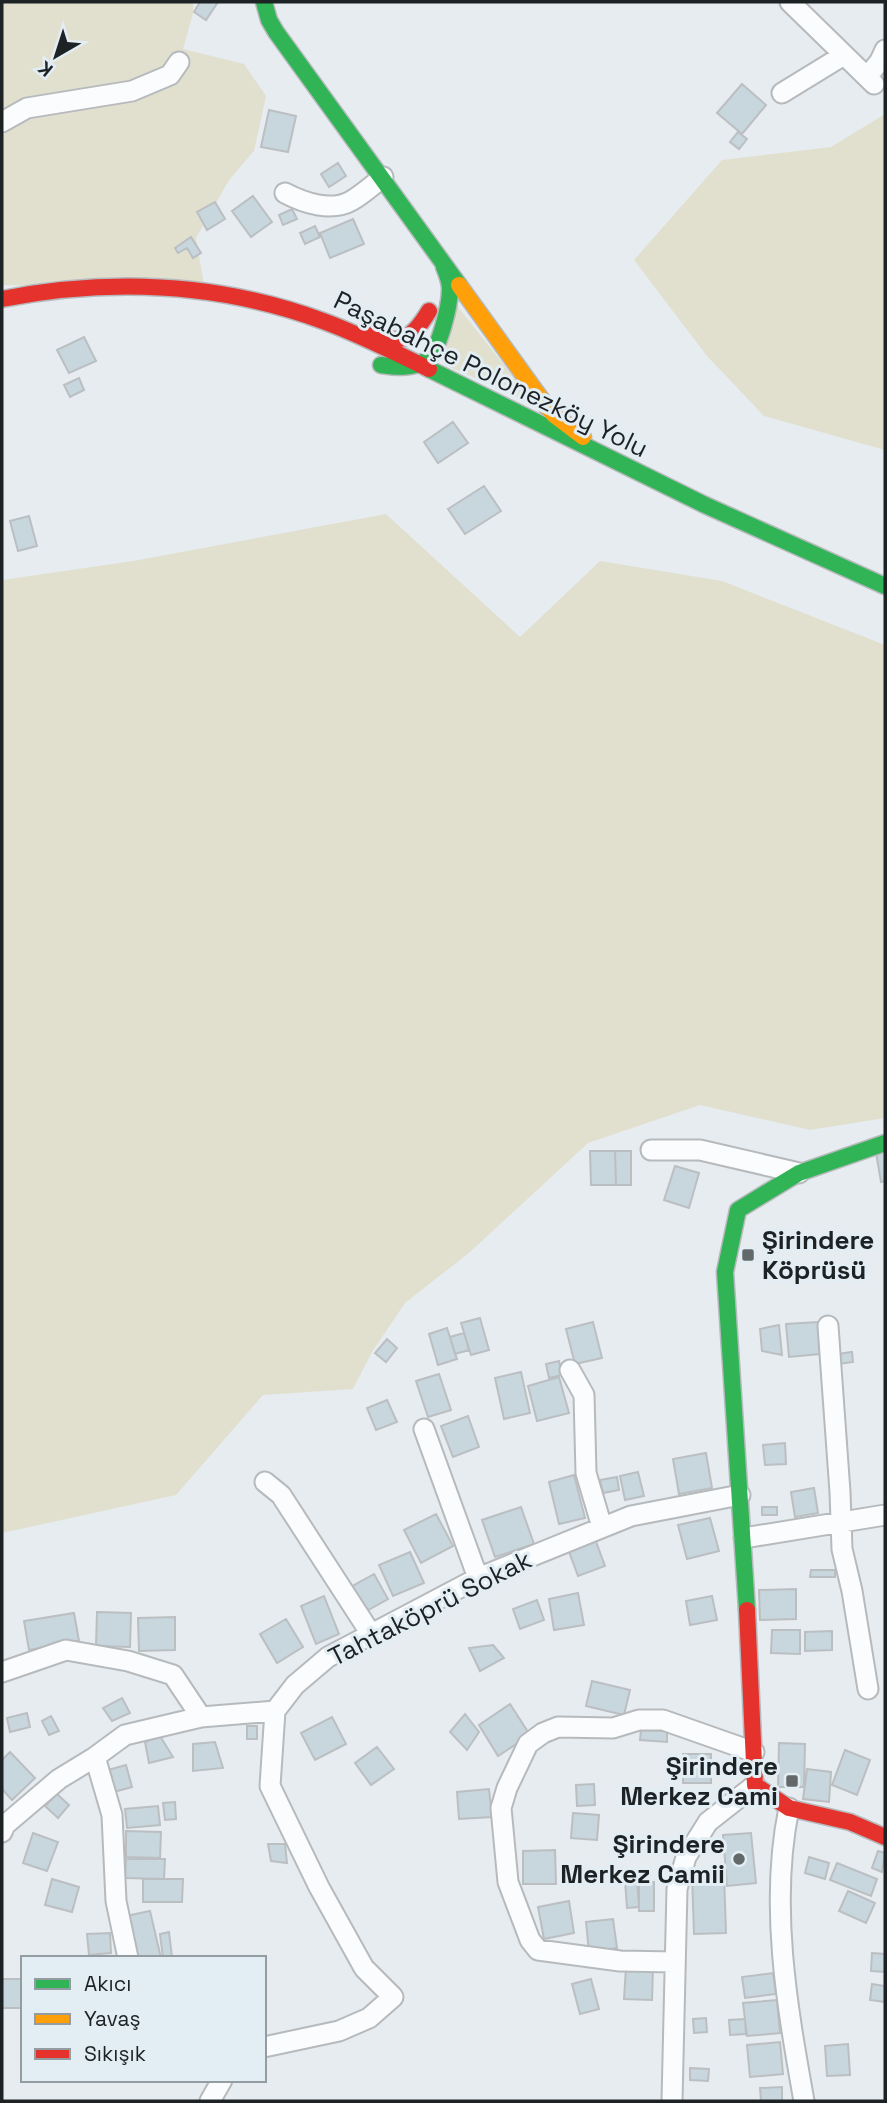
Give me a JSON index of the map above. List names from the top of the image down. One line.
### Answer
{"streets":{"main road":["Paşabahçe Polonezköy Yolu"],"street":["Tahtaköprü Sokak"]},"places":{"transit":["Şirindere Köprüsü","Şirindere Merkez Cami"],"other":["Şirindere Merkez Camii"]},"legend":["Akıcı","Yavaş","Sıkışık"],"north":"bottom left"}
